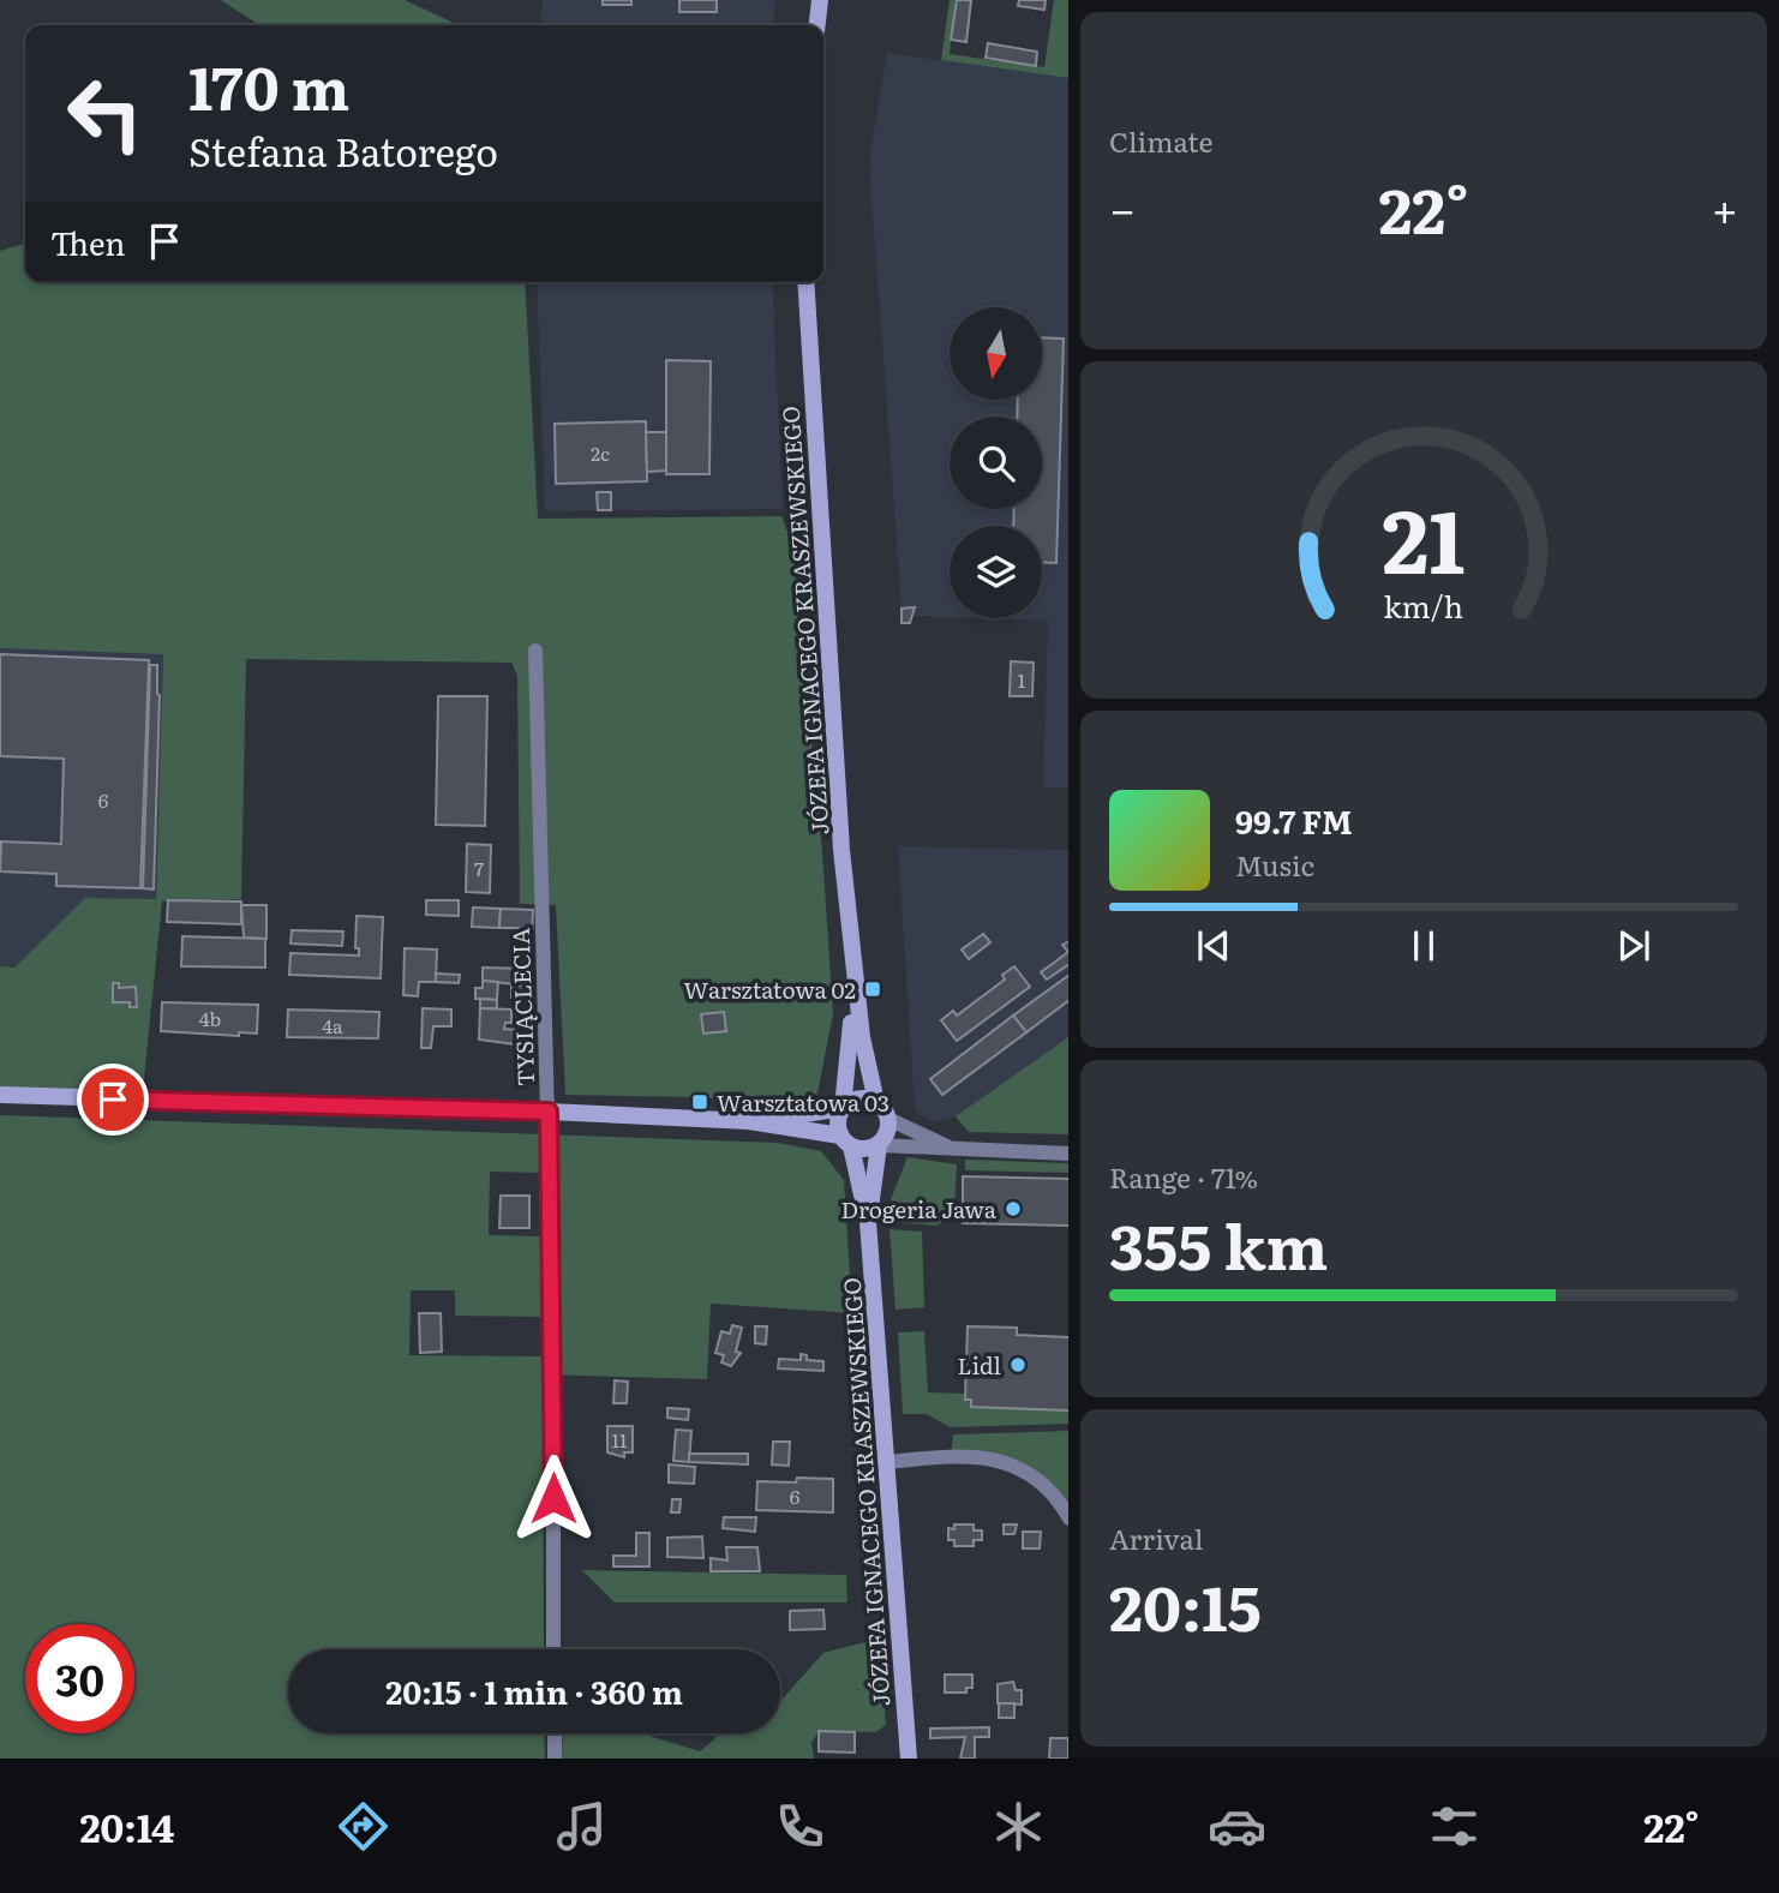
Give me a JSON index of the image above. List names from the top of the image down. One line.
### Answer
{"streets":{"street":["JÓZEFA IGNACEGO KRASZEWSKIEGO","TYSIĄCLECIA"]},"places":{"transit":["Warsztatowa 02","Warsztatowa 03"],"other":["Drogeria Jawa","Lidl"]},"house_numbers":["2c","1","6","7","4b","4a","11","6"],"north":"bottom","page":{"tile":["Climate",["Range · 71%","355 km"],["Arrival","20:15"]],"turn":["170 m","Stefana Batorego"],"heat":["−","22°","+"],"then":"Then","song":["99.7 FM","Music"],"limit":"30","trip":"20:15 · 1 min · 360 m","tabs":["20:14","22°"],"gauge":["21","km/h"]}}
